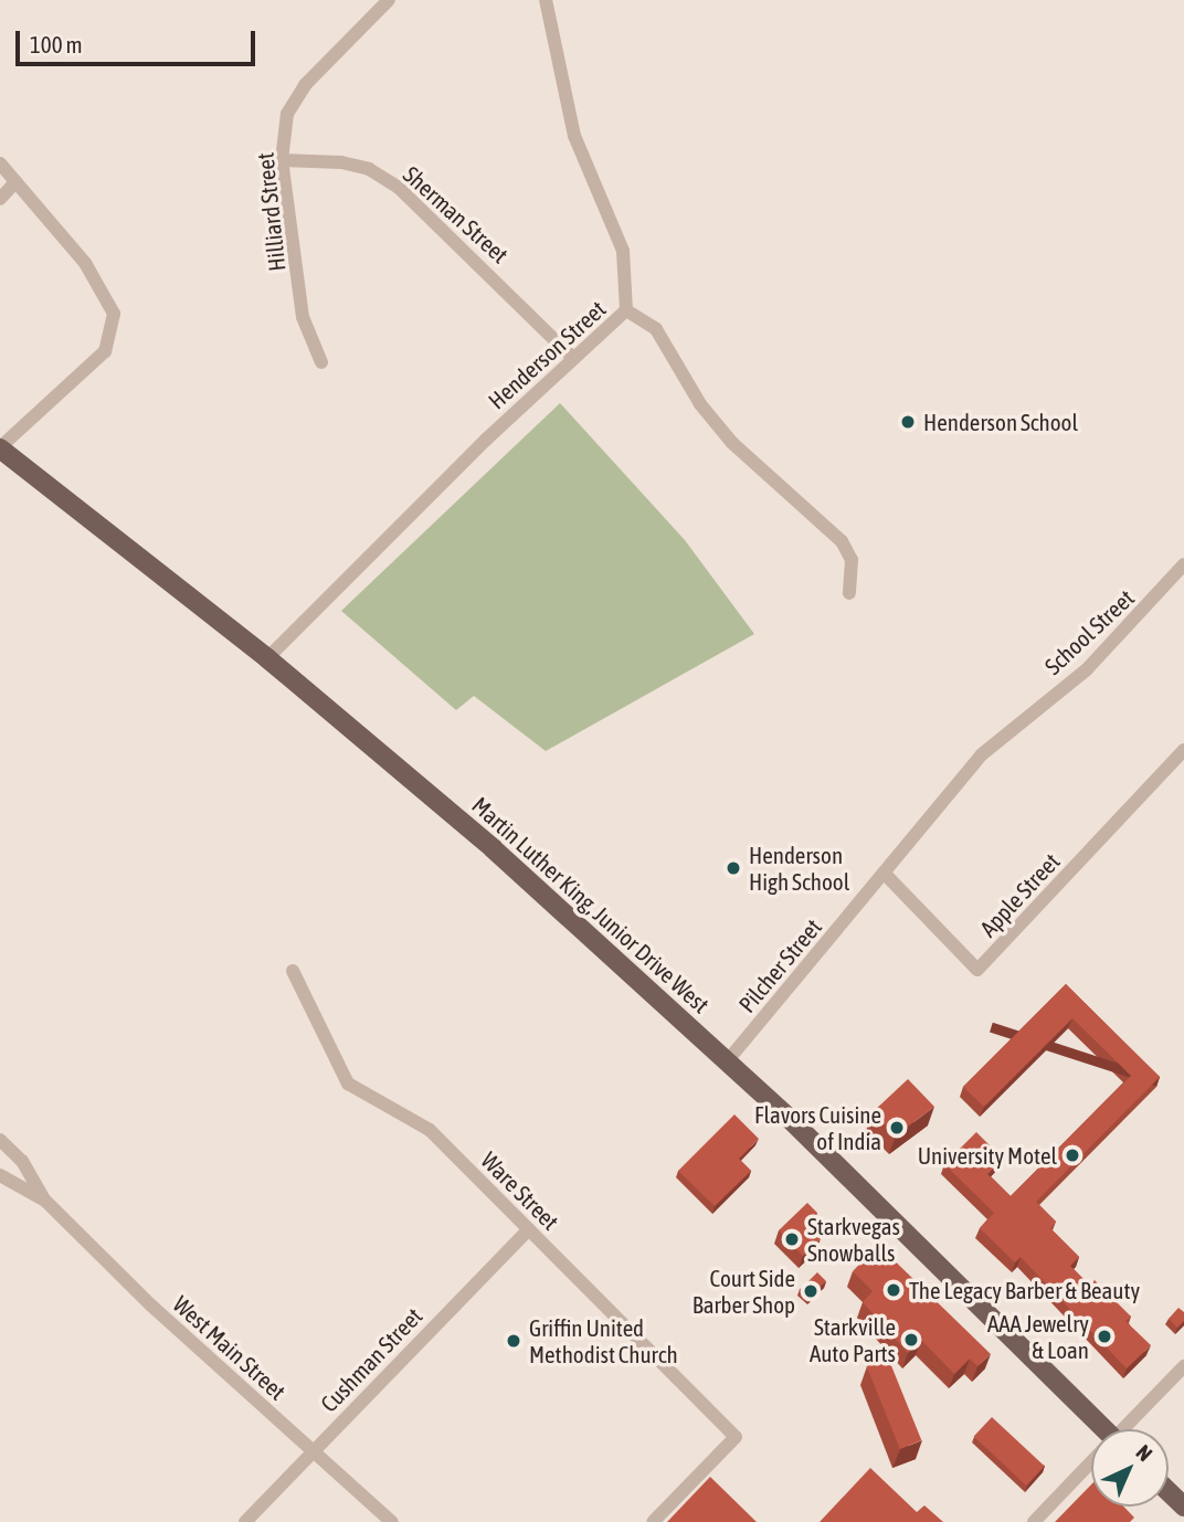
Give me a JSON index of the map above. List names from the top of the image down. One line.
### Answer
{"streets":{"main road":["Martin Luther King, Junior Drive West"],"street":["Hilliard Street","Sherman Street","Henderson Street","School Street","Apple Street","Pilcher Street","Ware Street","West Main Street","Cushman Street"]},"crossings":[["Hilliard Street","Sherman Street"],["Sherman Street","Henderson Street"],["Henderson Street","Martin Luther King, Junior Drive West"],["School Street","Pilcher Street"],["Apple Street","Pilcher Street"],["Martin Luther King, Junior Drive West","Pilcher Street"],["Ware Street","Cushman Street"],["West Main Street","Cushman Street"]],"places":["Henderson School","Henderson High School","Flavors Cuisine of India","University Motel","Starkvegas Snowballs","The Legacy Barber & Beauty","Court Side Barber Shop","AAA Jewelry & Loan","Starkville Auto Parts","Griffin United Methodist Church"],"scale_bar":"100 m","north":"top right"}
